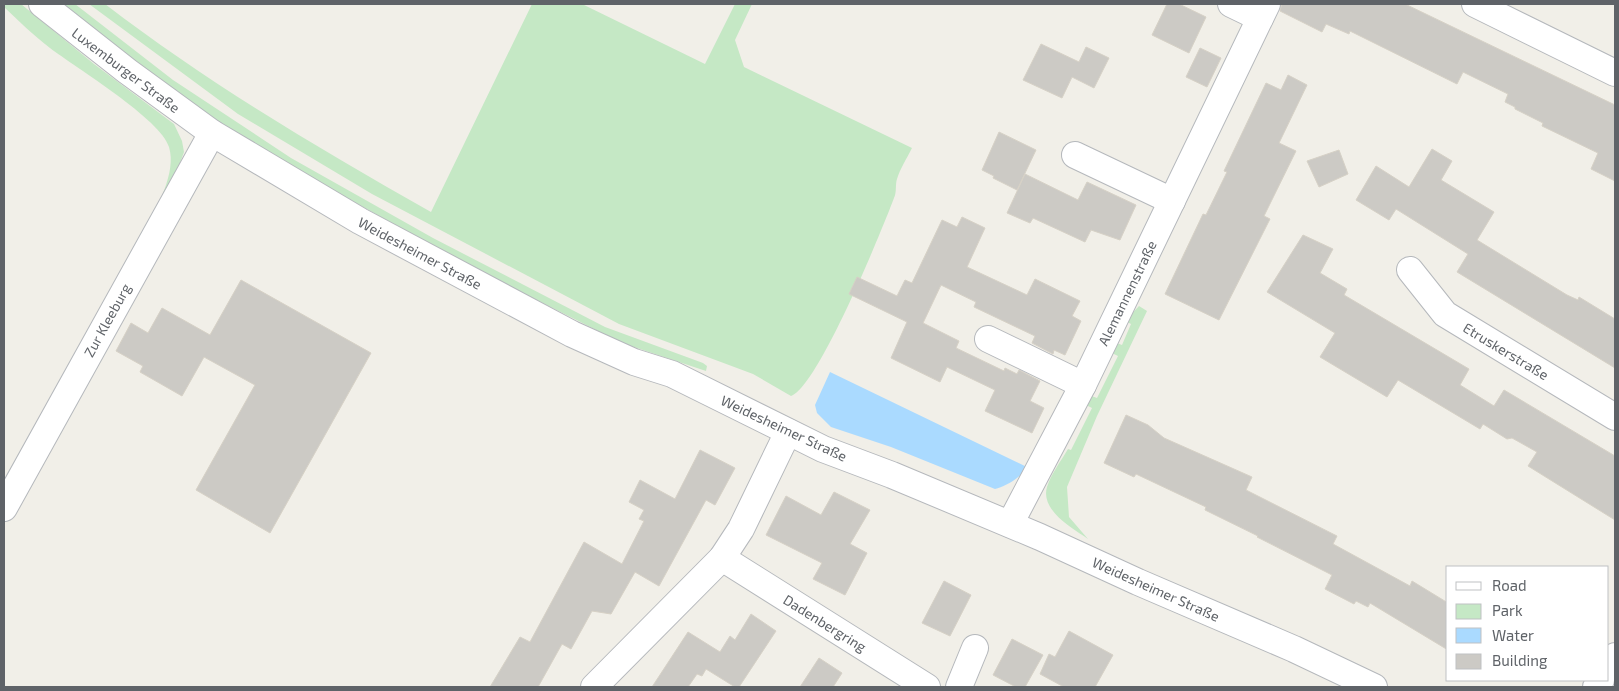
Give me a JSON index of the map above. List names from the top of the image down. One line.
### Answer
{"streets":{"street":["Luxemburger Straße","Weidesheimer Straße","Alemannenstraße","Zur Kleeburg","Etruskerstraße","Dadenbergring"]},"crossings":[["Luxemburger Straße","Weidesheimer Straße"],["Luxemburger Straße","Zur Kleeburg"],["Weidesheimer Straße","Alemannenstraße"],["Weidesheimer Straße","Zur Kleeburg"]],"legend":["Road","Park","Water","Building"]}
